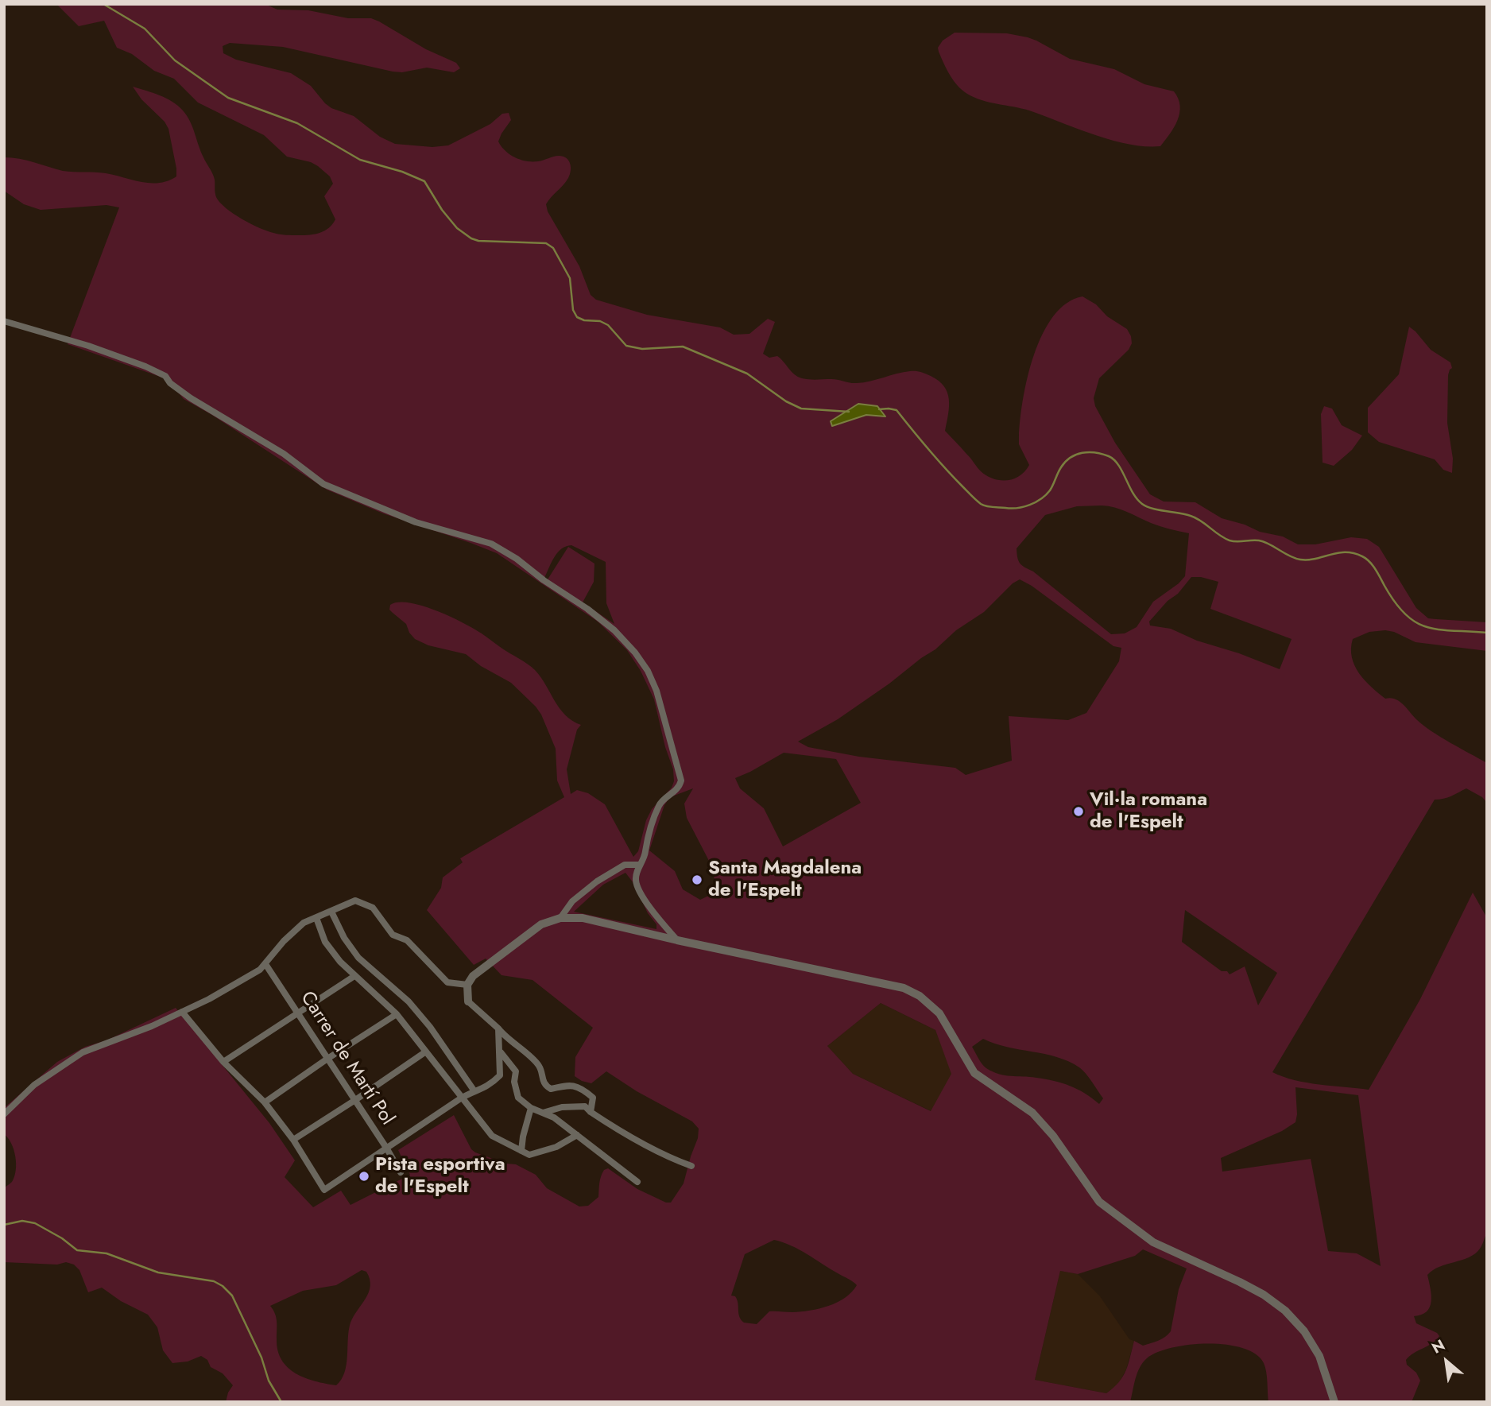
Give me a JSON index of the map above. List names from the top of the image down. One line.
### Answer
{"streets":{"street":["Carrer de Martí Pol"]},"places":["Vil·la romana de l'Espelt","Santa Magdalena de l'Espelt","Pista esportiva de l'Espelt"],"north":"top left"}
